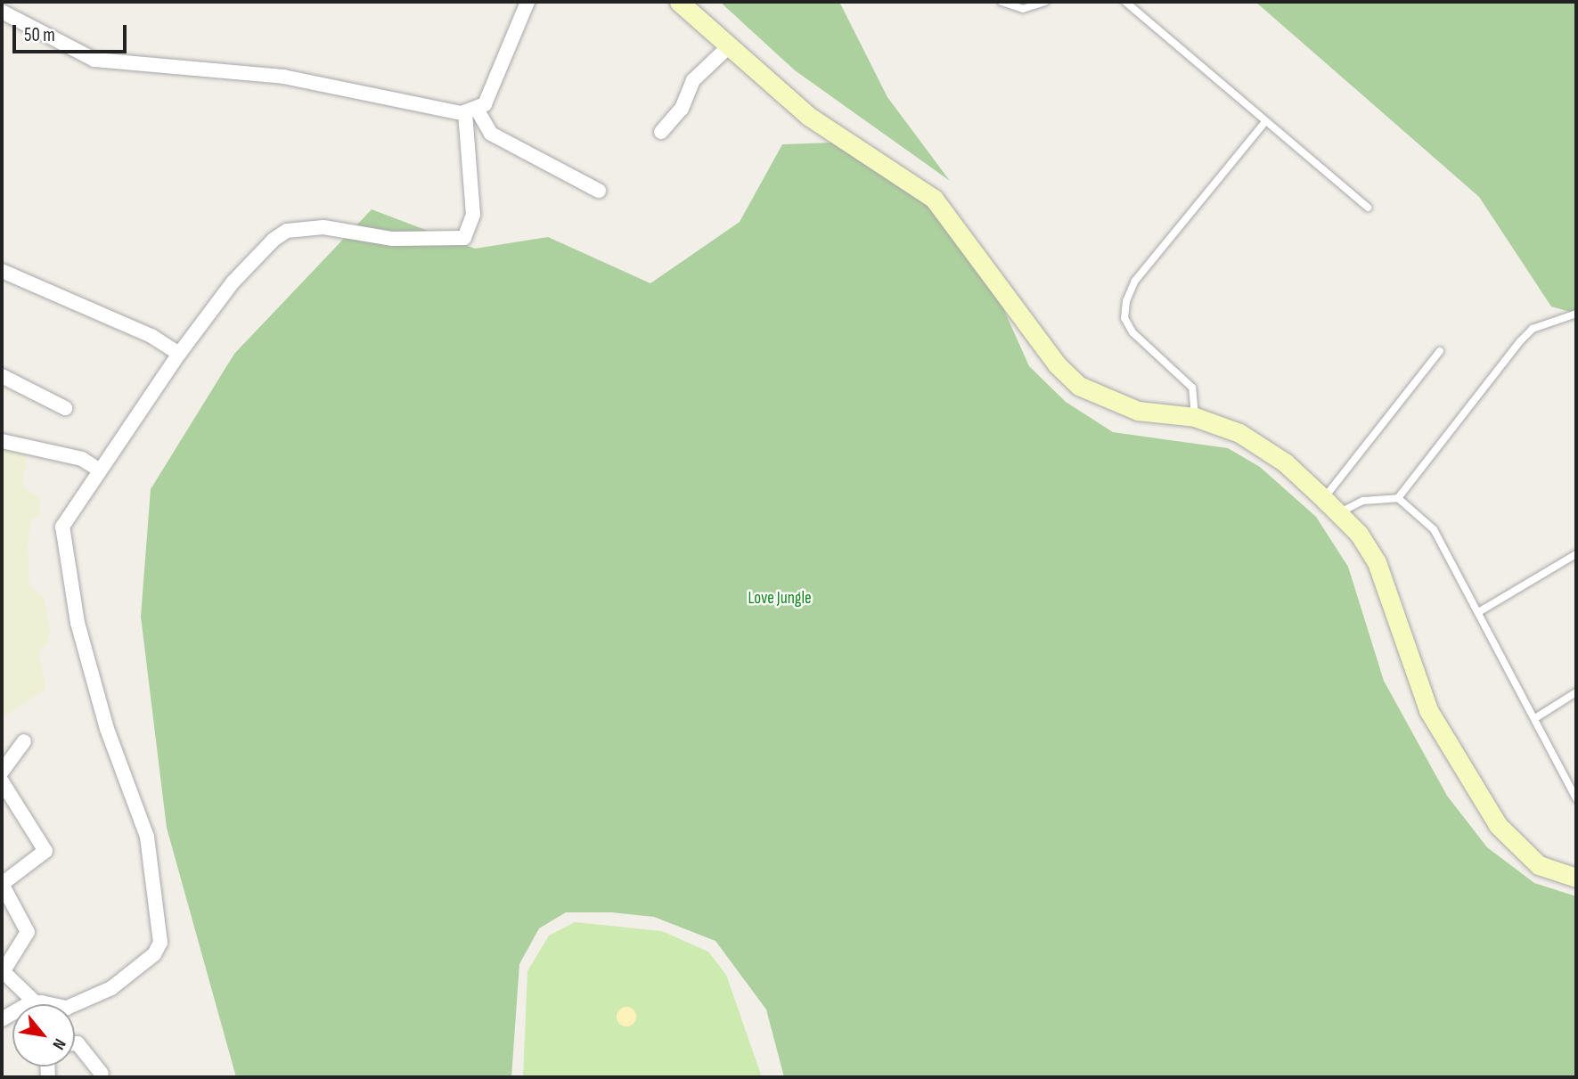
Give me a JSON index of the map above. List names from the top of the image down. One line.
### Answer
{"parks":["Love Jungle"],"scale_bar":"50 m","north":"bottom right"}
